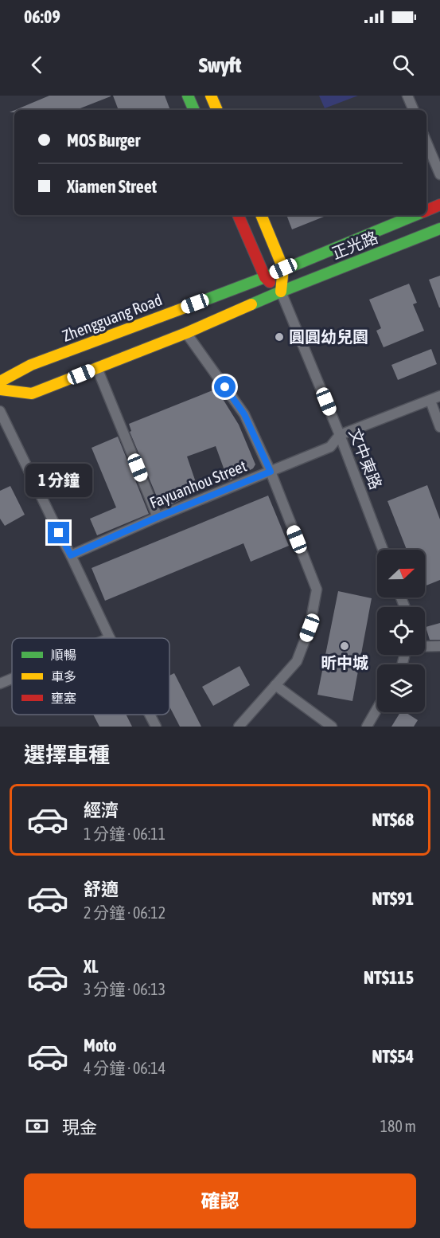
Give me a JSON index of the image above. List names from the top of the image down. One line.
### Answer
{"streets":{"street":["正光路","Zhengguang Road","文中東路","Fayuanhou Street"]},"crossings":[["正光路","Zhengguang Road"],["正光路","文中東路"],["文中東路","Fayuanhou Street"]],"places":["圓圓幼兒園","昕中城"],"legend":["順暢","車多","壅塞"],"north":"right","page":{"status":"06:09","header":"Swyft","banner":["MOS Burger","Xiamen Street"],"bubble":"1 分鐘","heading":"選擇車種","list":[{"name":"經濟","note":"1 分鐘 · 06:11","value":"NT$68"},{"name":"舒適","note":"2 分鐘 · 06:12","value":"NT$91"},{"name":"XL","note":"3 分鐘 · 06:13","value":"NT$115"},{"name":"Moto","note":"4 分鐘 · 06:14","value":"NT$54"}],"pay":["現金","180 m"],"buttons":"確認"}}
